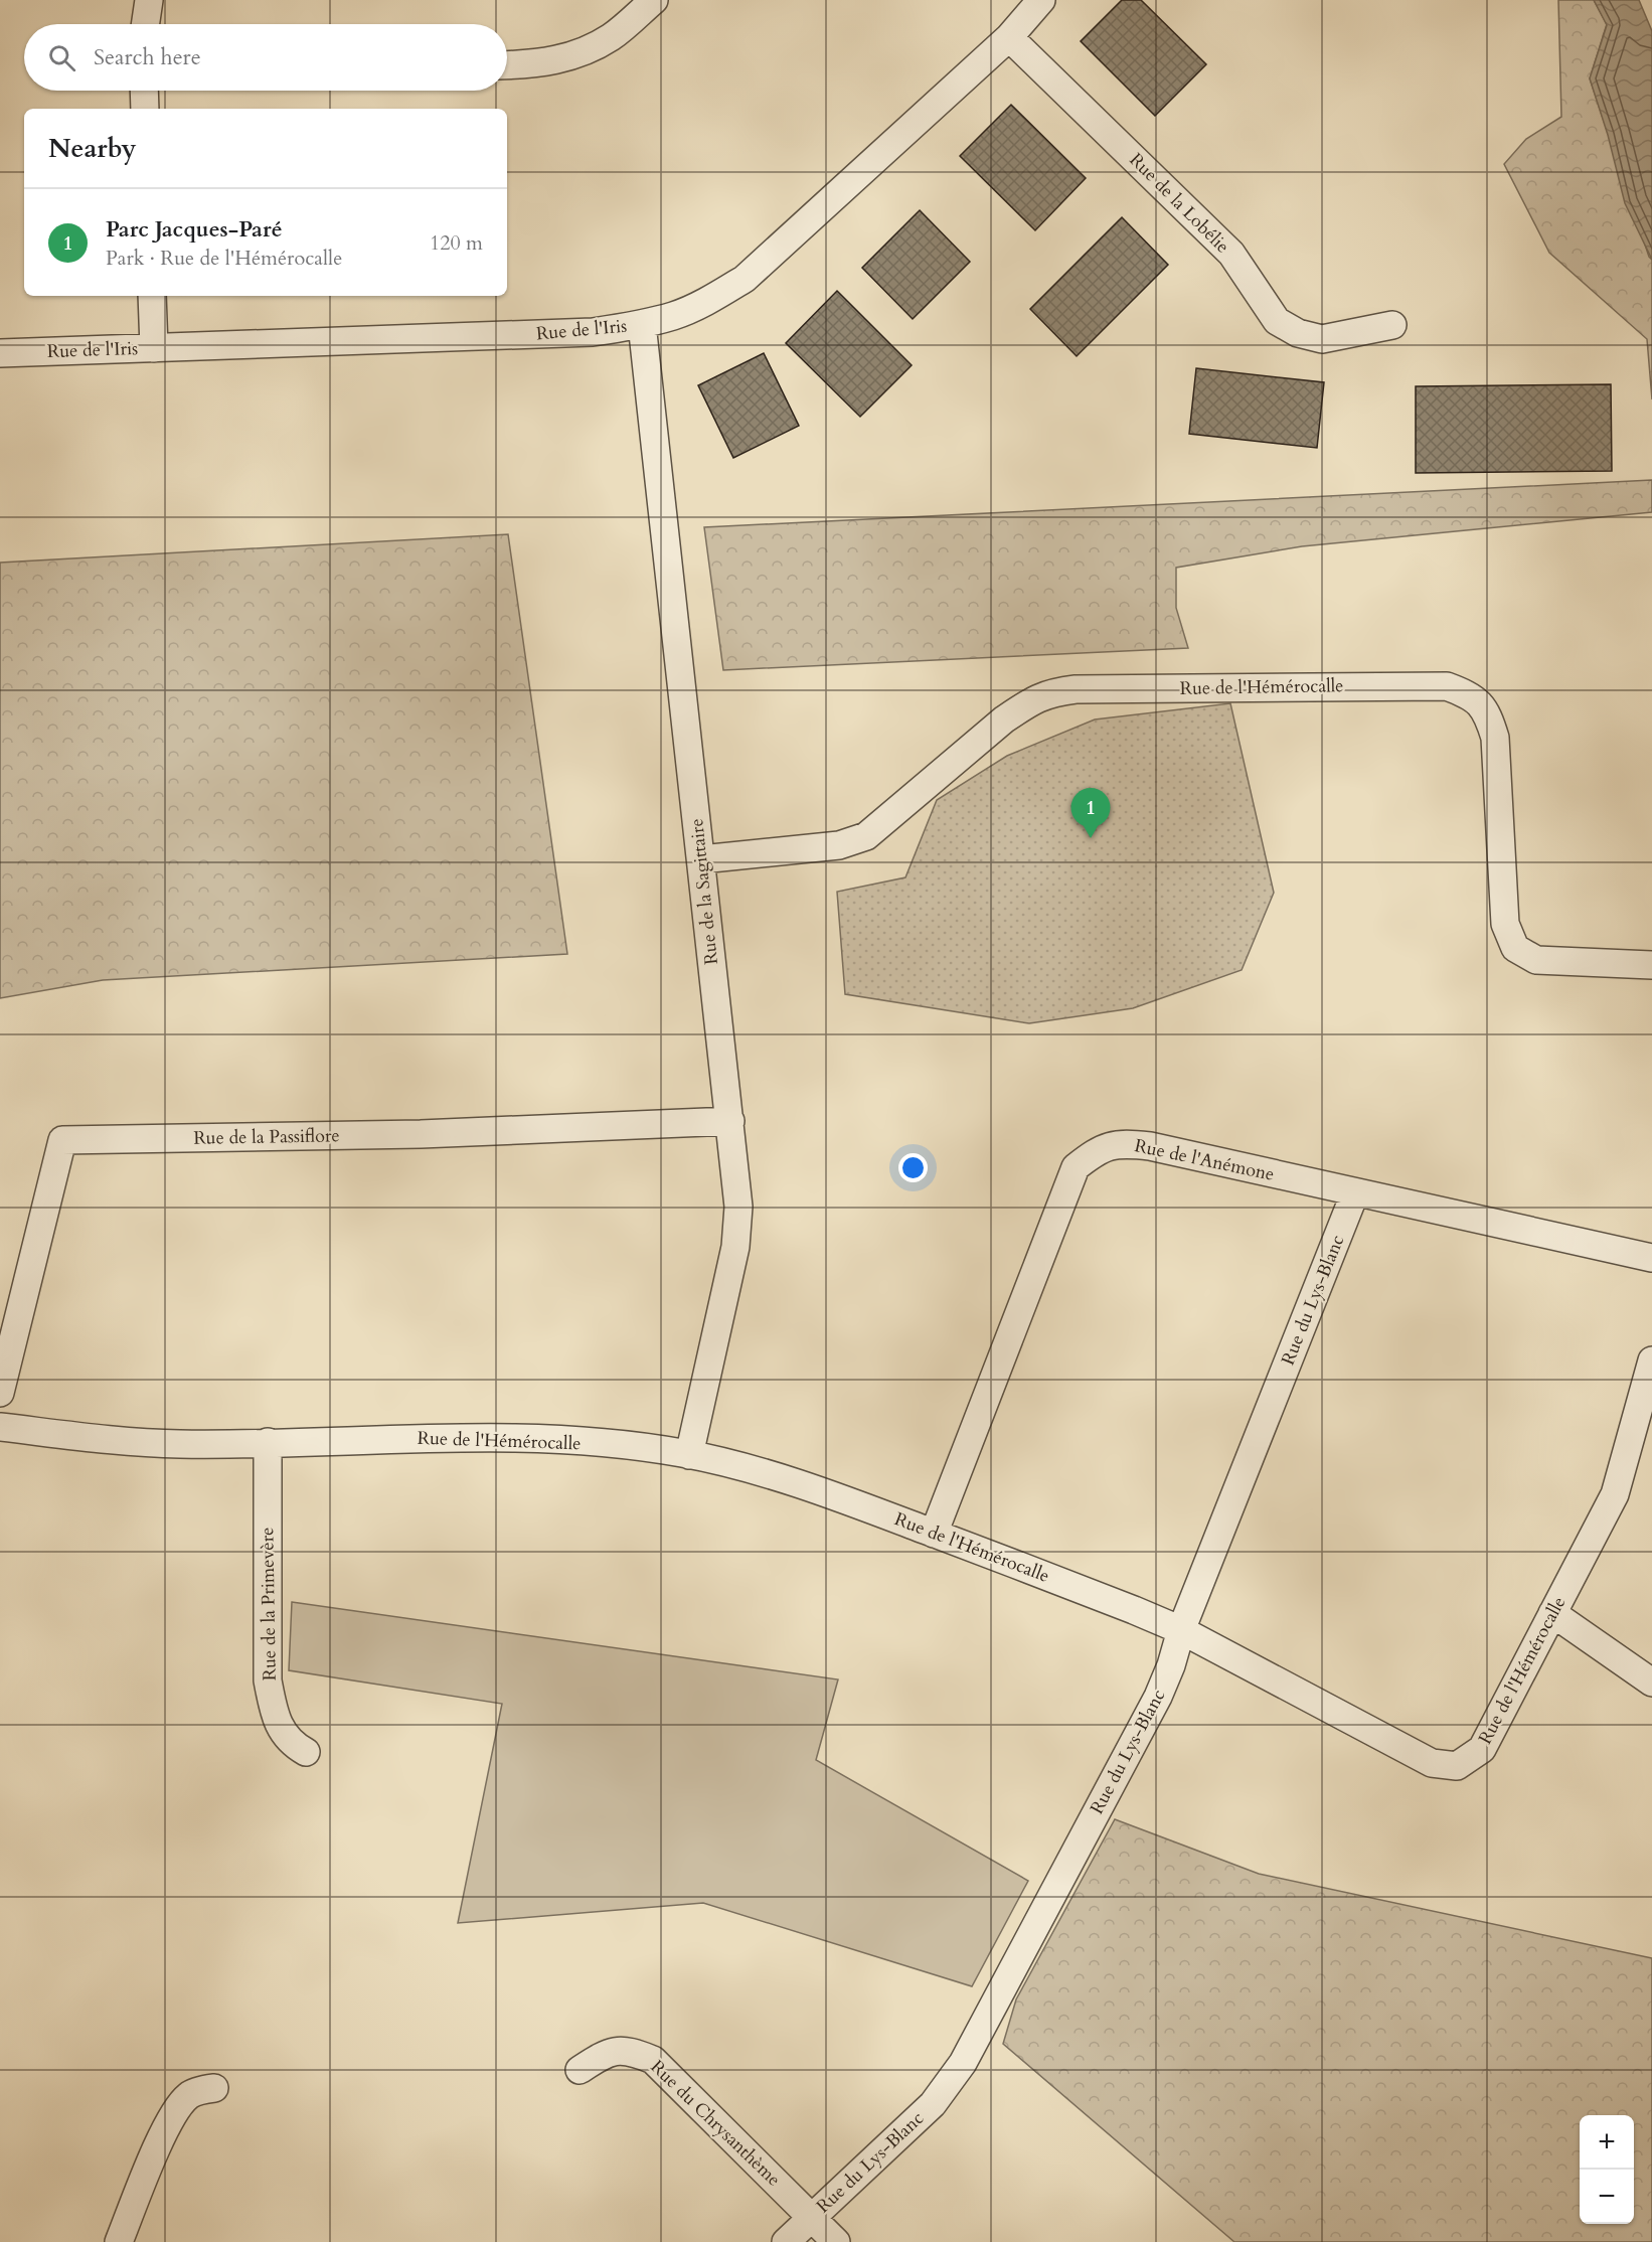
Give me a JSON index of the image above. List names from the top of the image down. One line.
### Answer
{"streets":{"street":["Rue de la Lobélie","Rue de l'Iris","Rue de l'Hémérocalle","Rue de la Sagittaire","Rue de la Passiflore","Rue de l'Anémone","Rue du Lys-Blanc","Rue de la Primevère","Rue du Chrysanthème"]},"crossings":[["Rue de la Lobélie","Rue de l'Iris"],["Rue de l'Iris","Rue de la Sagittaire"],["Rue de l'Hémérocalle","Rue de la Sagittaire"],["Rue de l'Hémérocalle","Rue de l'Anémone"],["Rue de l'Hémérocalle","Rue du Lys-Blanc"],["Rue de l'Hémérocalle","Rue de la Primevère"],["Rue de la Sagittaire","Rue de la Passiflore"],["Rue de l'Anémone","Rue du Lys-Blanc"],["Rue du Lys-Blanc","Rue du Chrysanthème"]],"page":{"search":"Search here","heading":"Nearby","list":[{"mark":"1","name":"Parc Jacques-Paré","note":"Park · Rue de l'Hémérocalle","value":"120 m"}],"pins":"1","map_buttons":["+","−"]}}
